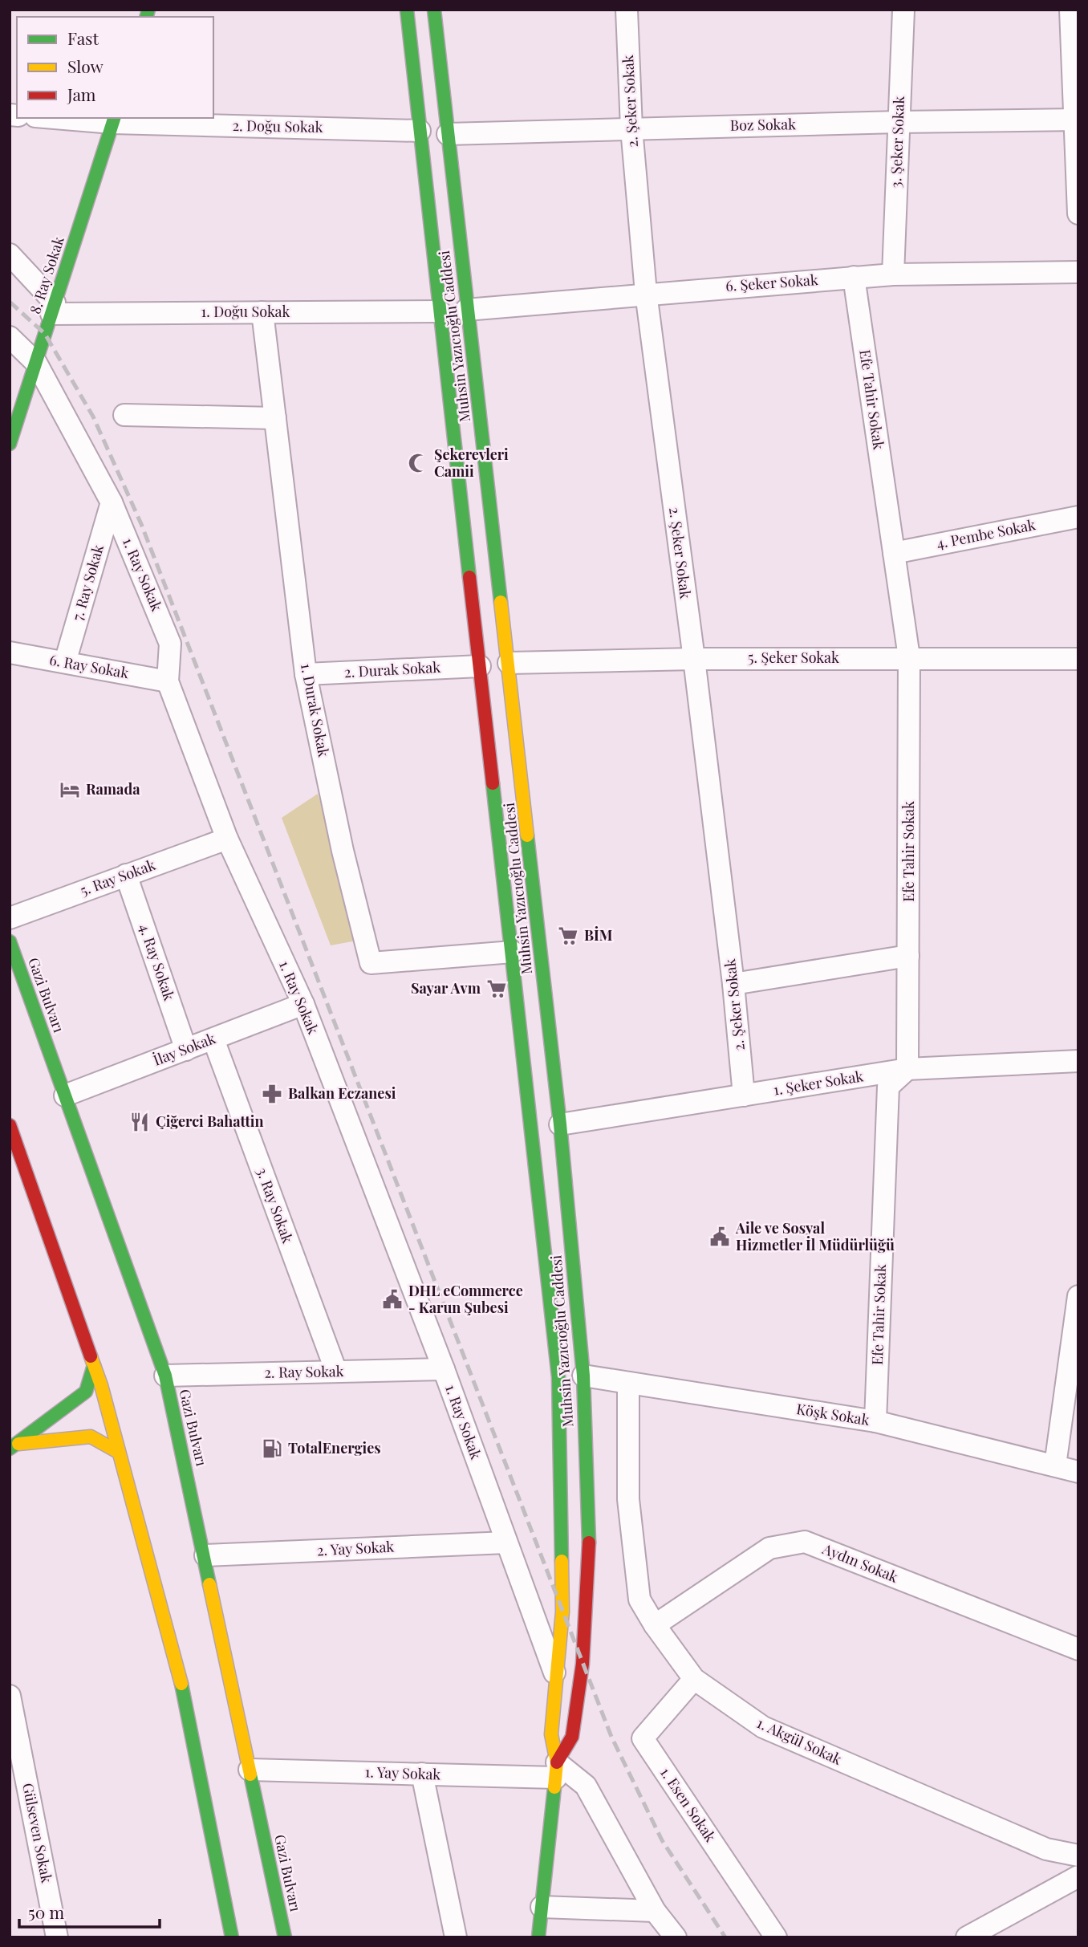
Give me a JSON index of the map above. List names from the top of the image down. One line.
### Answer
{"streets":{"main road":["8. Ray Sokak","Muhsin Yazıcıoğlu Caddesi","Gazi Bulvarı"],"street":["2. Şeker Sokak","Boz Sokak","2. Doğu Sokak","3. Şeker Sokak","6. Şeker Sokak","1. Doğu Sokak","Efe Tahir Sokak","4. Pembe Sokak","1. Ray Sokak","7. Ray Sokak","5. Şeker Sokak","6. Ray Sokak","2. Durak Sokak","1. Durak Sokak","5. Ray Sokak","4. Ray Sokak","İlay Sokak","1. Şeker Sokak","3. Ray Sokak","2. Ray Sokak","Köşk Sokak","2. Yay Sokak","Aydın Sokak","1. Akgül Sokak","1. Yay Sokak","1. Esen Sokak","Gülseven Sokak"]},"crossings":[["2. Şeker Sokak","Boz Sokak"],["2. Şeker Sokak","6. Şeker Sokak"],["2. Şeker Sokak","5. Şeker Sokak"],["2. Şeker Sokak","1. Şeker Sokak"],["Boz Sokak","3. Şeker Sokak"],["Boz Sokak","Muhsin Yazıcıoğlu Caddesi"],["2. Doğu Sokak","8. Ray Sokak"],["2. Doğu Sokak","Muhsin Yazıcıoğlu Caddesi"],["3. Şeker Sokak","6. Şeker Sokak"],["8. Ray Sokak","1. Doğu Sokak"],["8. Ray Sokak","1. Ray Sokak"],["6. Şeker Sokak","Muhsin Yazıcıoğlu Caddesi"],["6. Şeker Sokak","Efe Tahir Sokak"],["1. Doğu Sokak","Muhsin Yazıcıoğlu Caddesi"],["1. Doğu Sokak","1. Durak Sokak"],["Muhsin Yazıcıoğlu Caddesi","1. Ray Sokak"],["Muhsin Yazıcıoğlu Caddesi","5. Şeker Sokak"],["Muhsin Yazıcıoğlu Caddesi","2. Durak Sokak"],["Muhsin Yazıcıoğlu Caddesi","1. Durak Sokak"],["Muhsin Yazıcıoğlu Caddesi","1. Şeker Sokak"],["Muhsin Yazıcıoğlu Caddesi","Köşk Sokak"],["Muhsin Yazıcıoğlu Caddesi","1. Yay Sokak"],["Efe Tahir Sokak","4. Pembe Sokak"],["Efe Tahir Sokak","5. Şeker Sokak"],["Efe Tahir Sokak","1. Şeker Sokak"],["Efe Tahir Sokak","Köşk Sokak"],["1. Ray Sokak","7. Ray Sokak"],["1. Ray Sokak","6. Ray Sokak"],["1. Ray Sokak","5. Ray Sokak"],["1. Ray Sokak","İlay Sokak"],["1. Ray Sokak","2. Ray Sokak"],["1. Ray Sokak","2. Yay Sokak"],["7. Ray Sokak","6. Ray Sokak"],["2. Durak Sokak","1. Durak Sokak"],["5. Ray Sokak","4. Ray Sokak"],["4. Ray Sokak","İlay Sokak"],["Gazi Bulvarı","İlay Sokak"],["Gazi Bulvarı","2. Ray Sokak"],["Gazi Bulvarı","2. Yay Sokak"],["Gazi Bulvarı","1. Yay Sokak"],["İlay Sokak","3. Ray Sokak"],["3. Ray Sokak","2. Ray Sokak"],["Köşk Sokak","1. Akgül Sokak"],["Aydın Sokak","1. Akgül Sokak"],["1. Akgül Sokak","1. Esen Sokak"]],"places":{"mosque":["Şekerevleri Camii"],"hotel":["Ramada"],"supermarket":["BİM","Sayar Avm"],"pharmacy":["Balkan Eczanesi"],"restaurant":["Çiğerci Bahattin"],"public building":["Aile ve Sosyal Hizmetler İl Müdürlüğü","DHL eCommerce - Karun Şubesi"],"fuel station":["TotalEnergies"]},"legend":["Fast","Slow","Jam"],"scale_bar":"50 m"}
